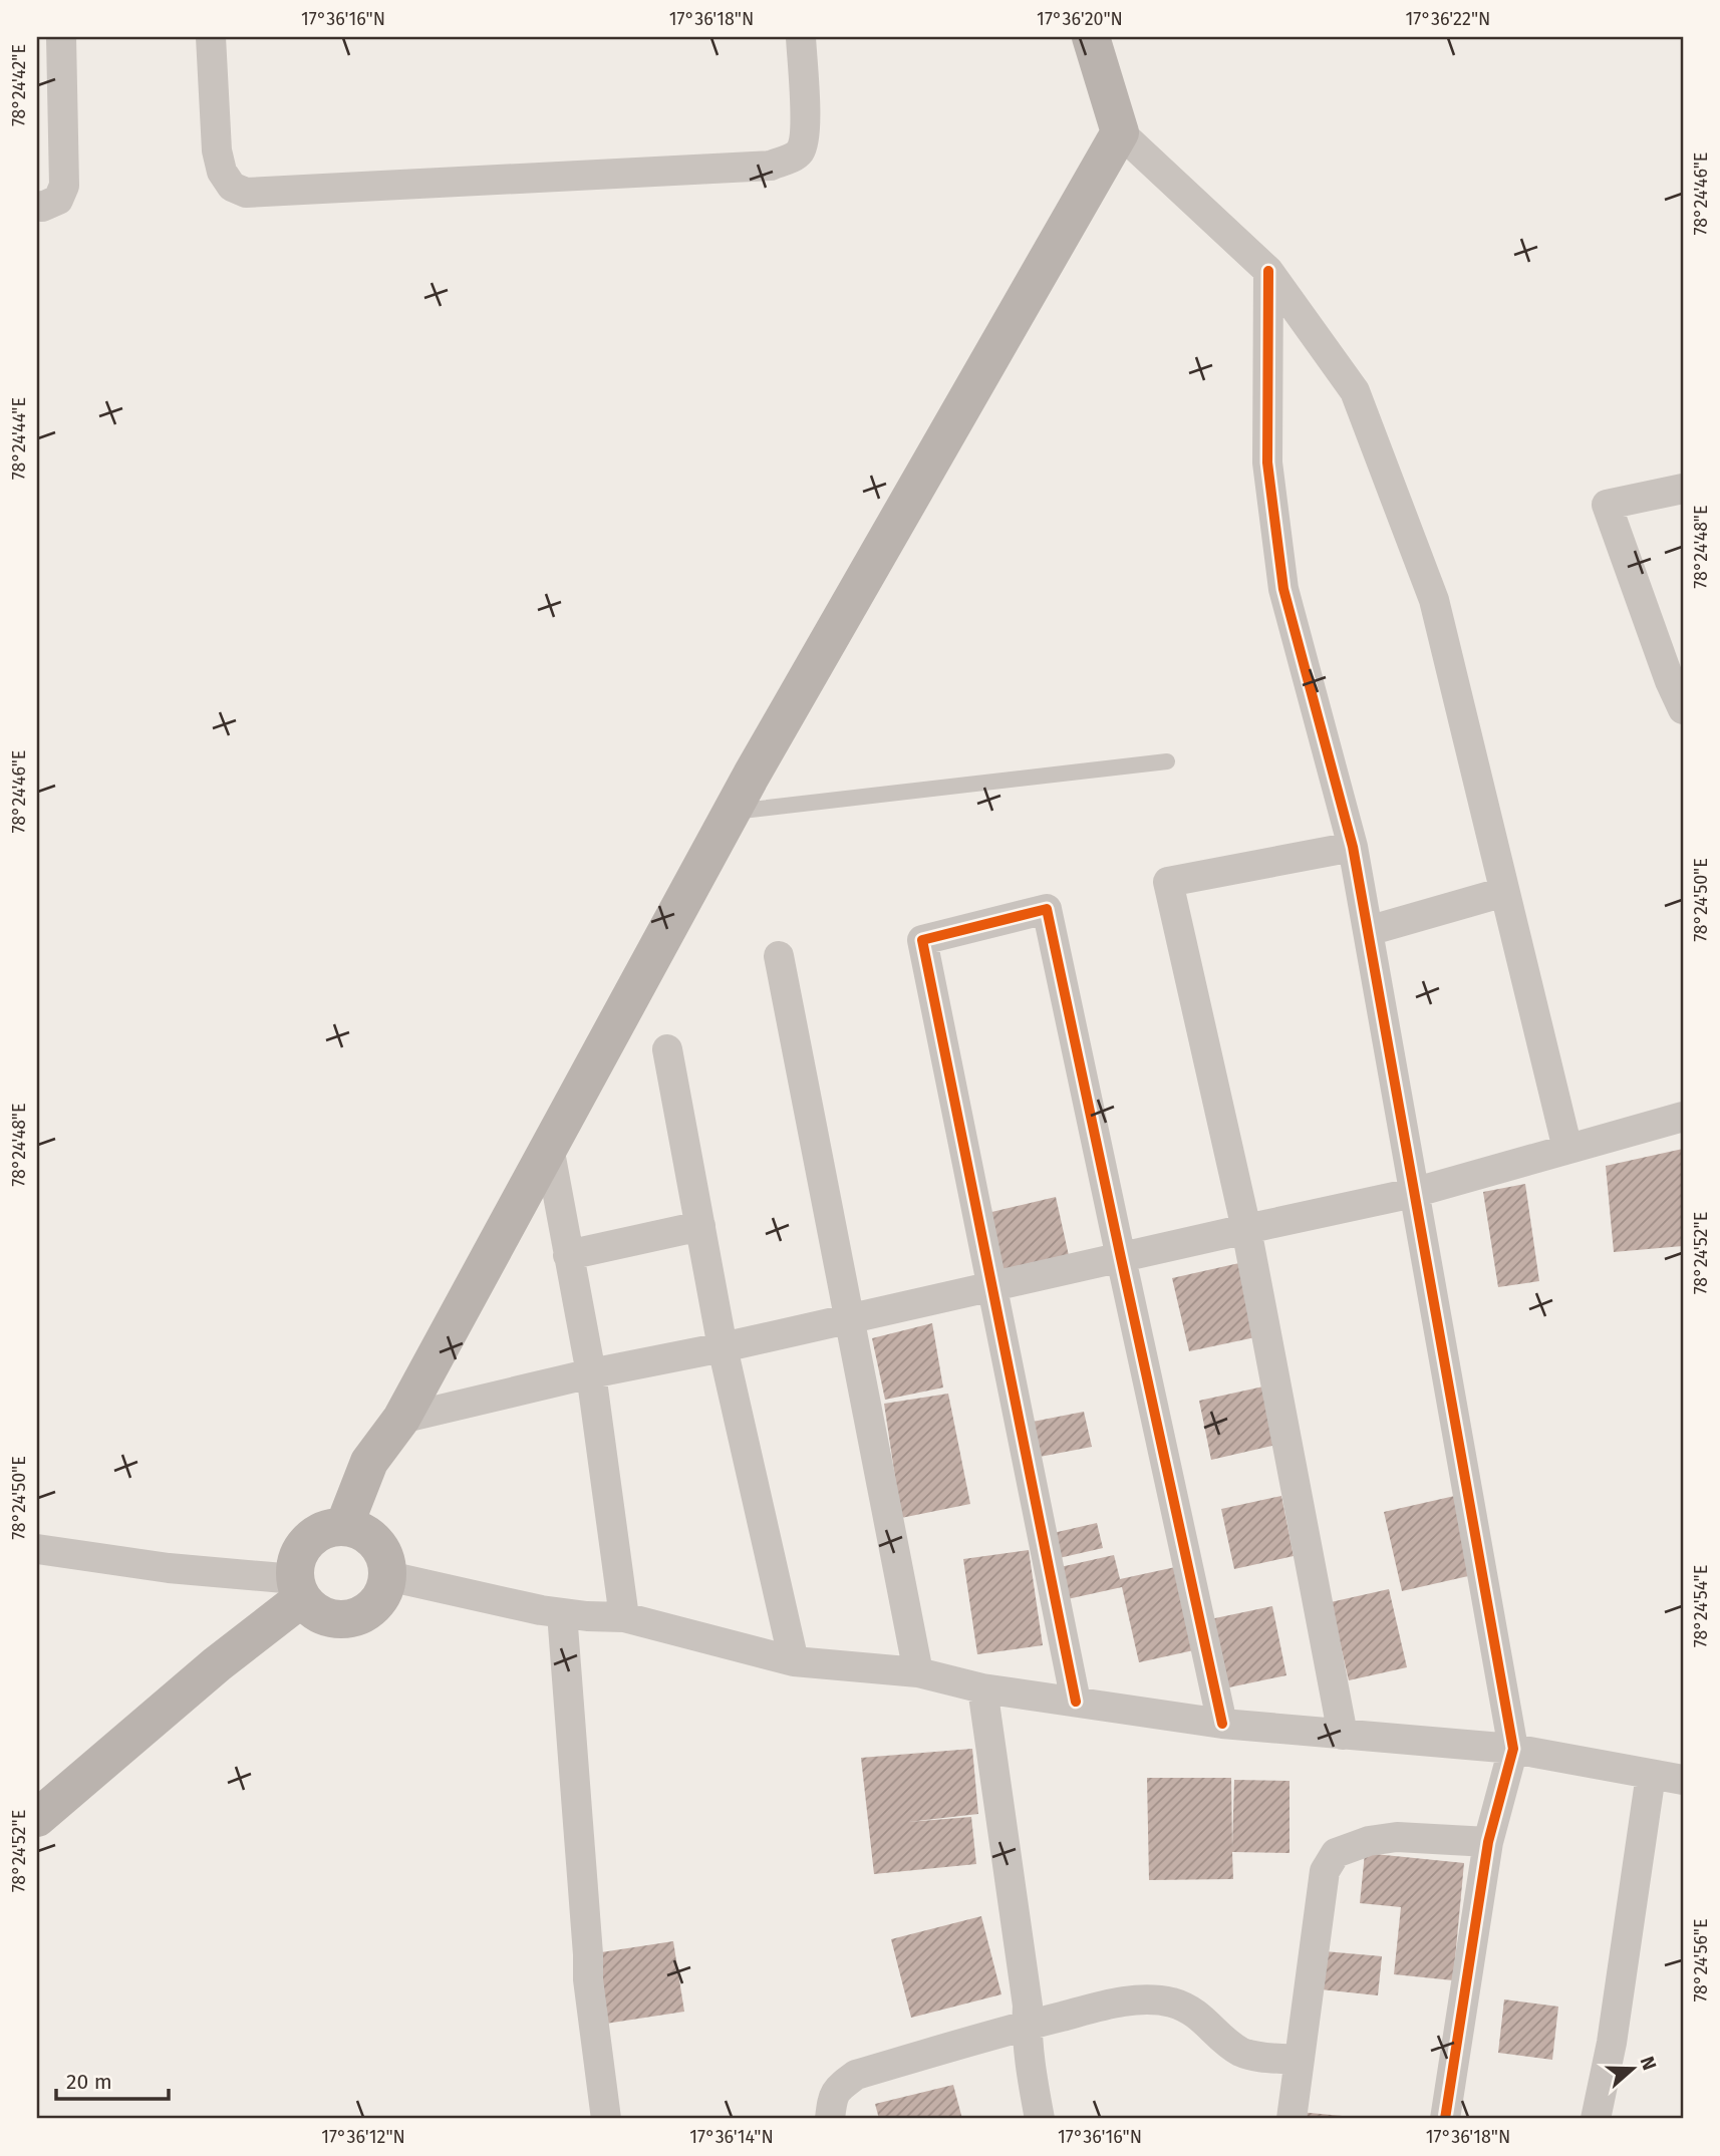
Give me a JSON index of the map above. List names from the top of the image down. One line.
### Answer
{"scale_bar":"20 m","north":"right","coordinates":["17°36'16\"N","17°36'18\"N","17°36'20\"N","17°36'22\"N","78°24'42\"E","78°24'46\"E","78°24'44\"E","78°24'48\"E","78°24'50\"E","78°24'52\"E","78°24'54\"E","78°24'56\"E","17°36'12\"N","17°36'14\"N"]}
